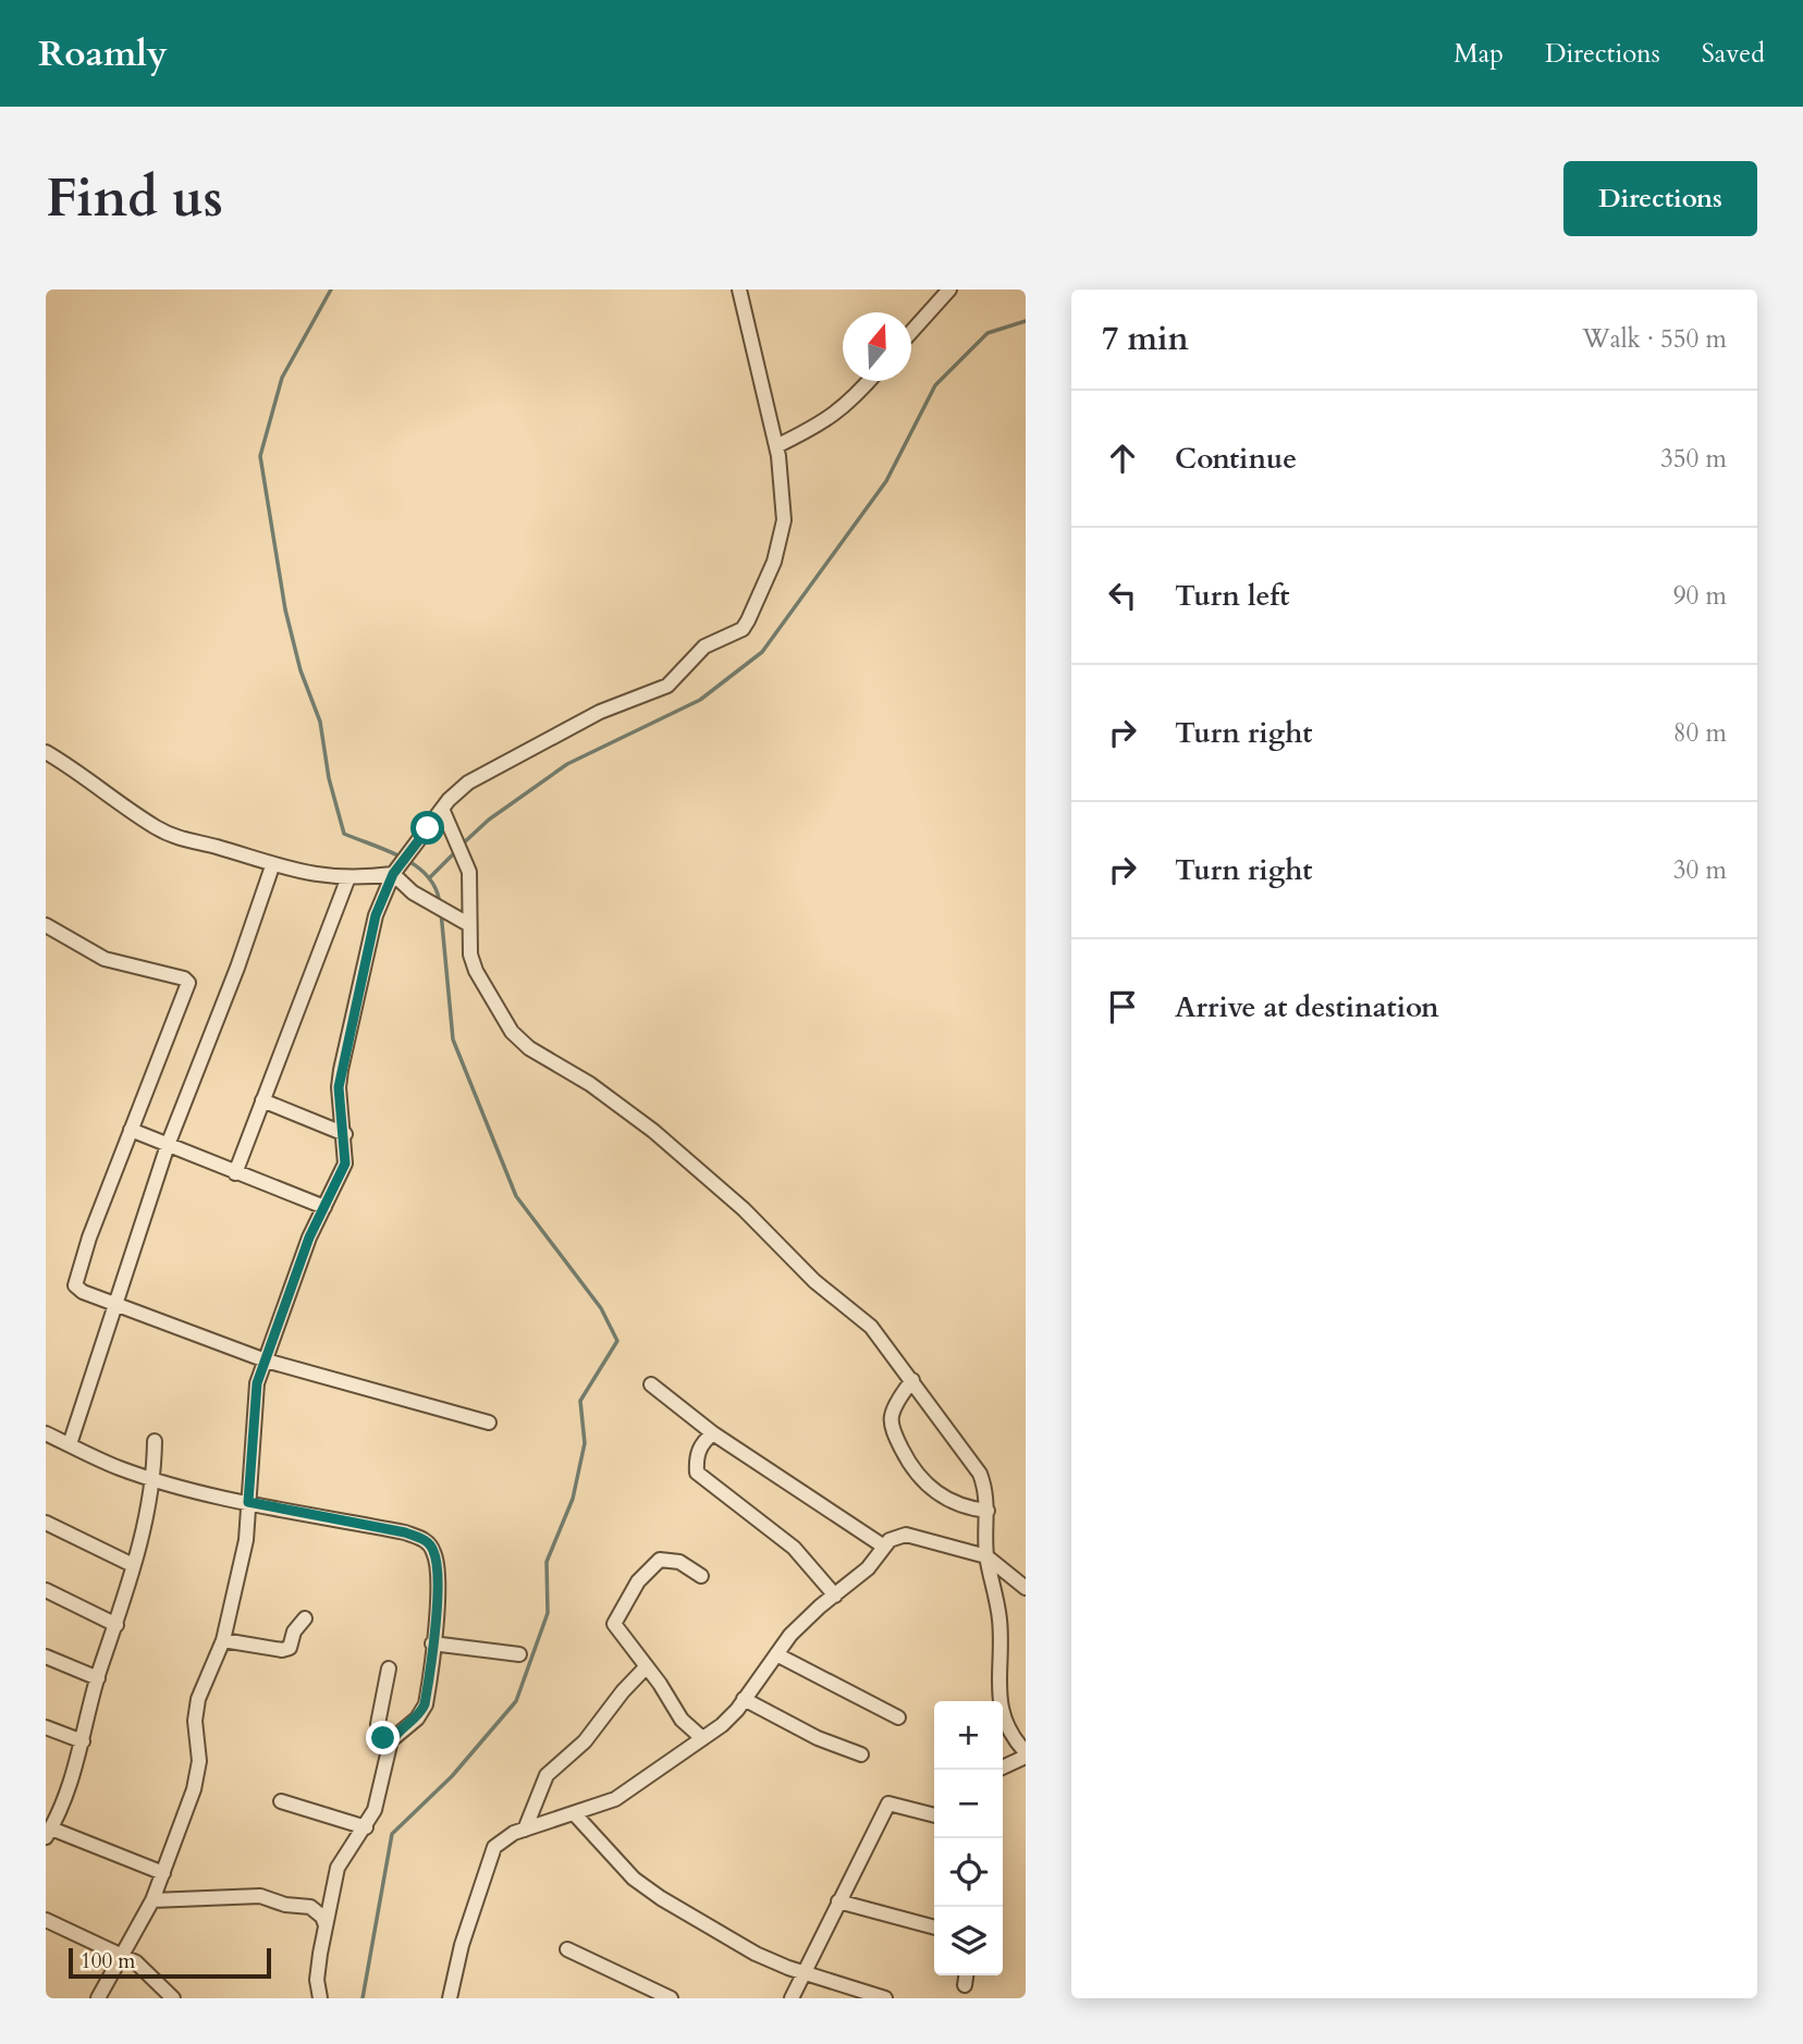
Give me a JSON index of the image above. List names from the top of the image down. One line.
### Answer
{"scale_bar":"100 m","north":"top","page":{"header":"Roamly","nav":["Map","Directions","Saved"],"buttons":"Directions","title":"Find us","heading":["7 min","Walk · 550 m"],"list":[["Continue","350 m"],["Turn left","90 m"],["Turn right","80 m"],["Turn right","30 m"],"Arrive at destination"],"map_buttons":["+","−"],"scale":"100 m"}}
